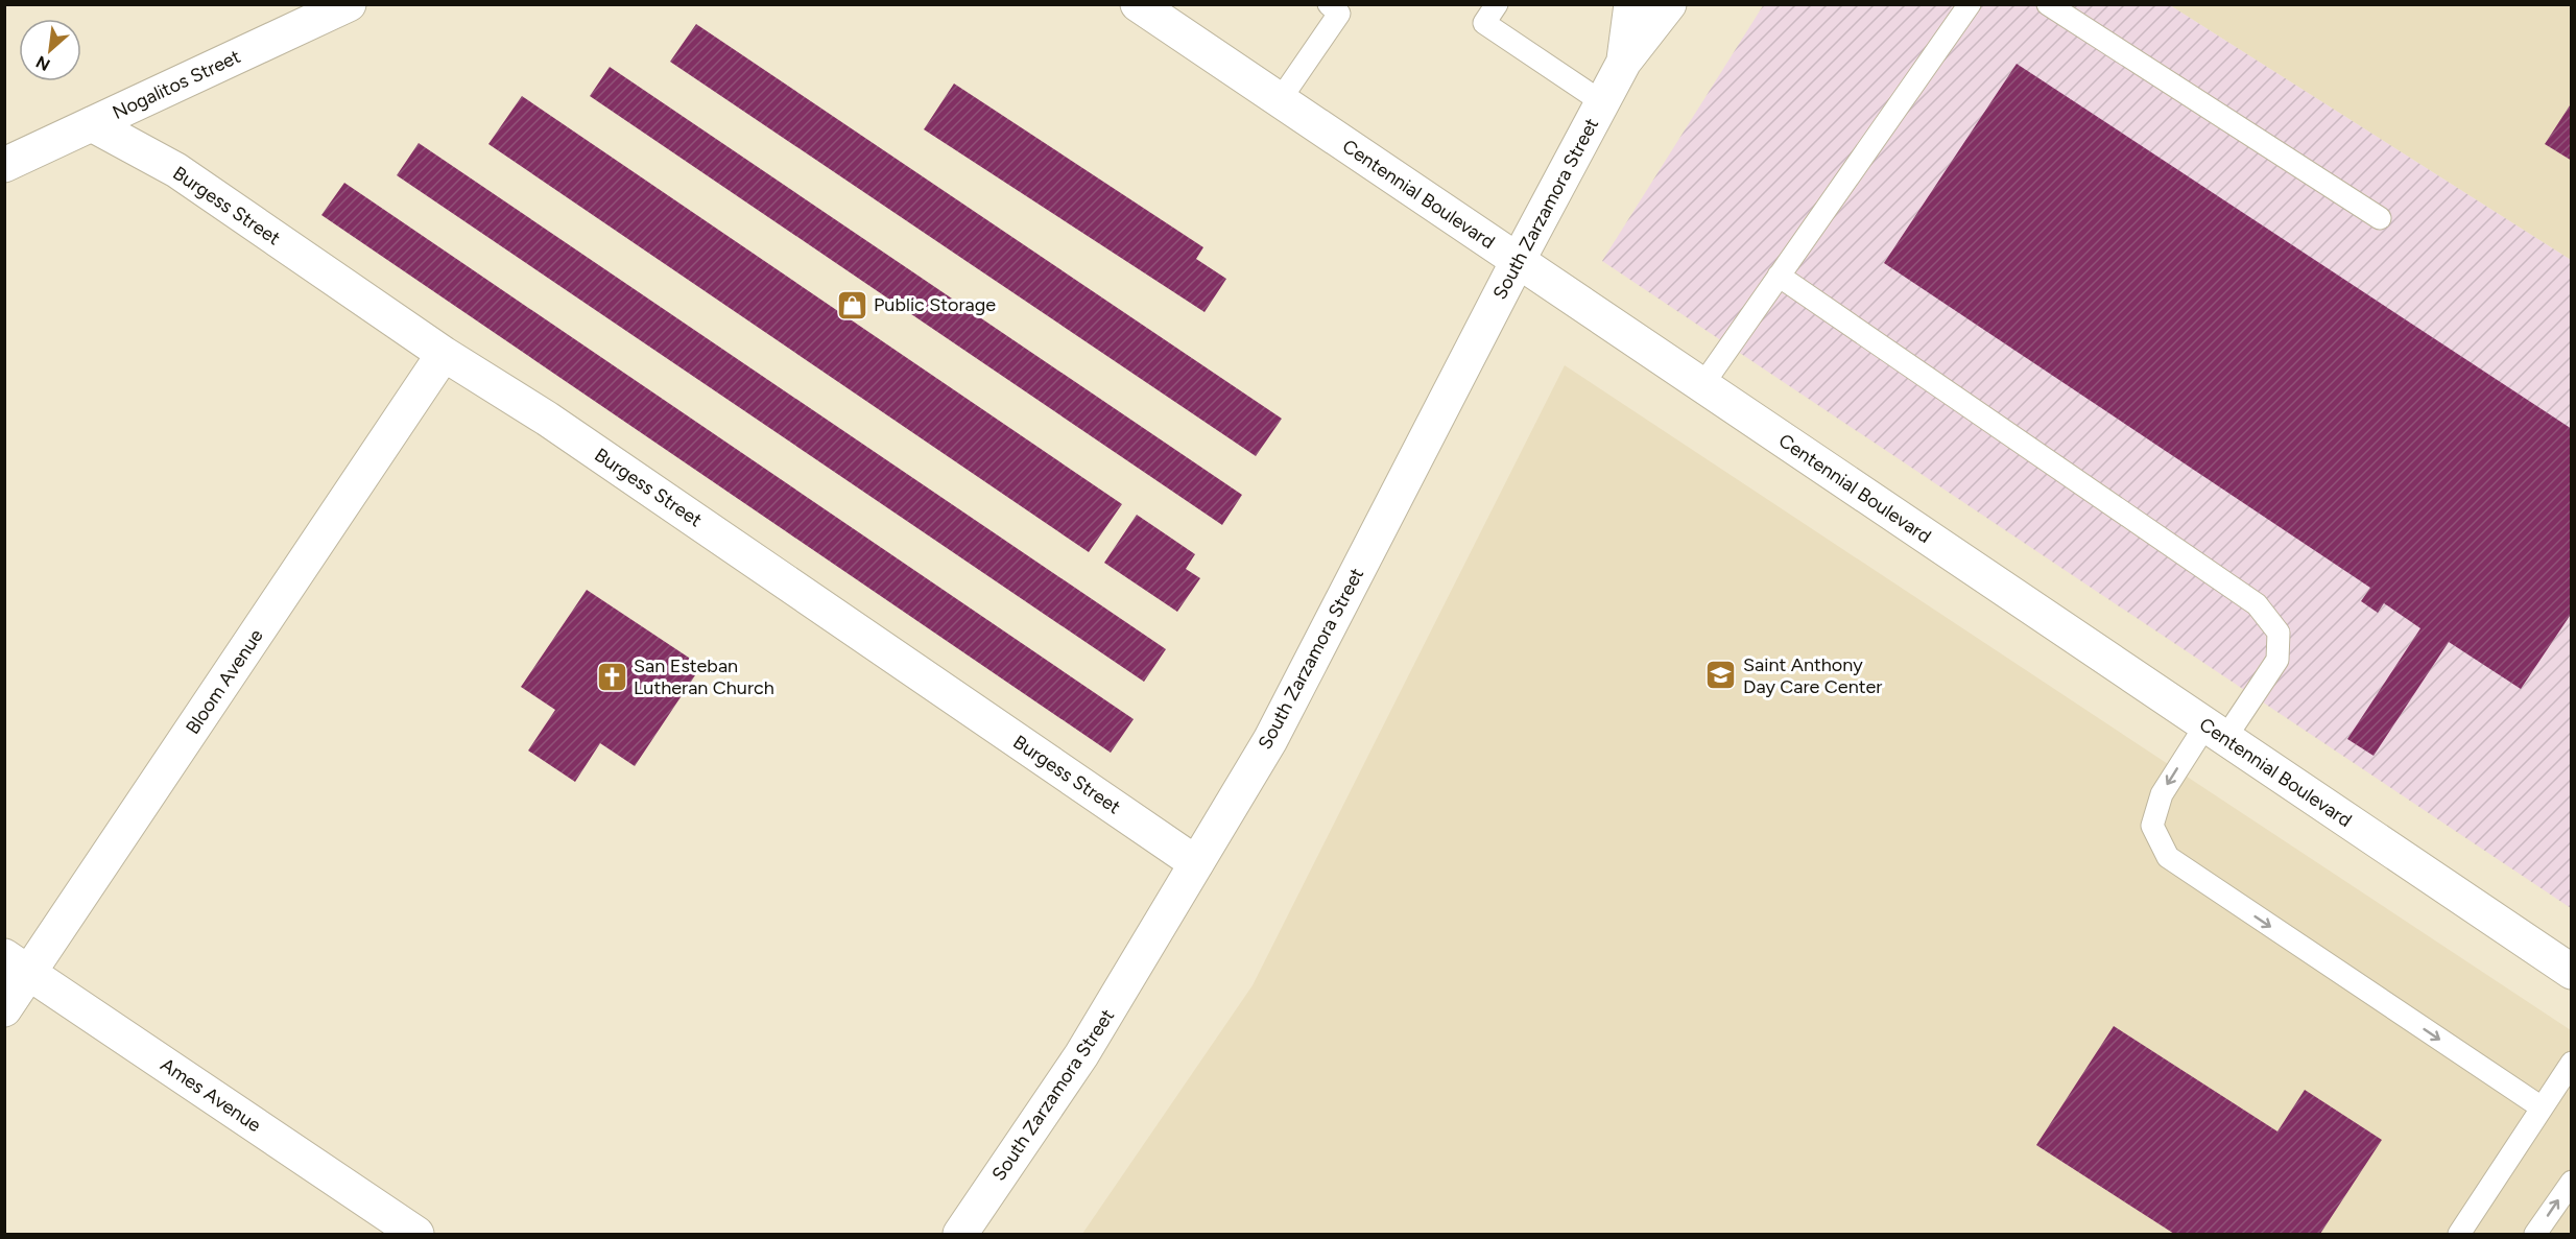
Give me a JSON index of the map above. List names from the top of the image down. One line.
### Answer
{"streets":{"street":["Nogalitos Street","Centennial Boulevard","Burgess Street","South Zarzamora Street","Bloom Avenue","Ames Avenue"]},"crossings":[["Nogalitos Street","Burgess Street"],["Centennial Boulevard","South Zarzamora Street"],["Burgess Street","South Zarzamora Street"],["Burgess Street","Bloom Avenue"],["Bloom Avenue","Ames Avenue"]],"places":{"shop":["Public Storage"],"school or university":["Saint Anthony Day Care Center"],"church":["San Esteban Lutheran Church"]},"north":"bottom left"}
